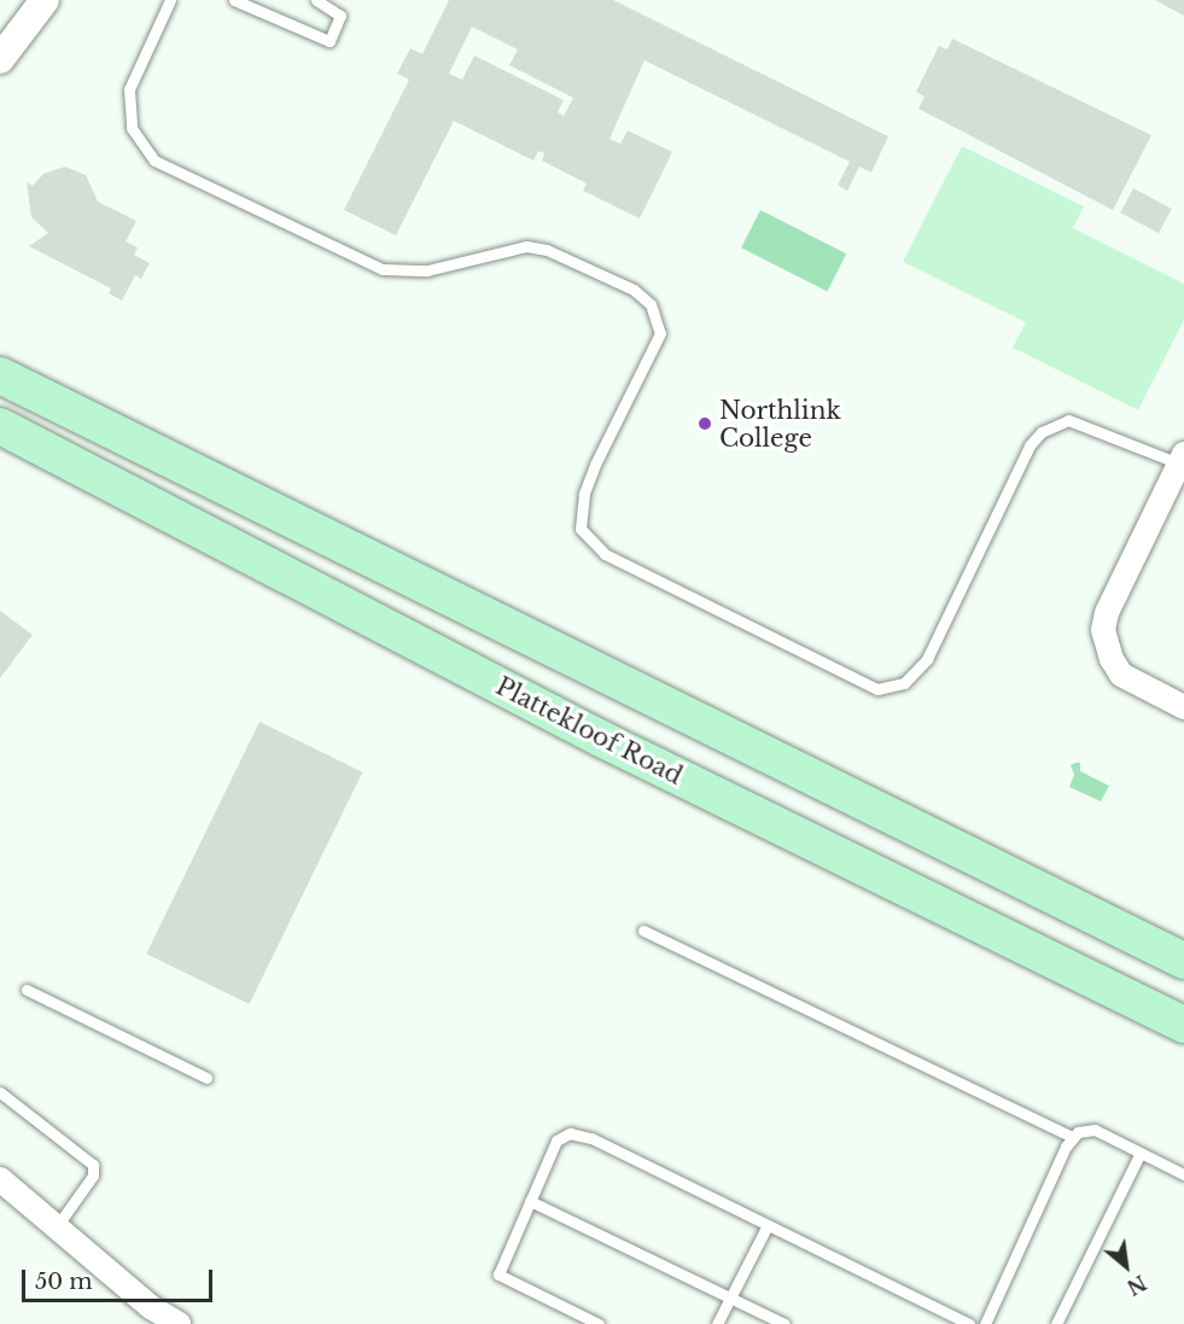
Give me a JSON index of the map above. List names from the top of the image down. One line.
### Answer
{"streets":{"main road":["Plattekloof Road"]},"places":["Northlink College"],"scale_bar":"50 m","north":"bottom right"}
